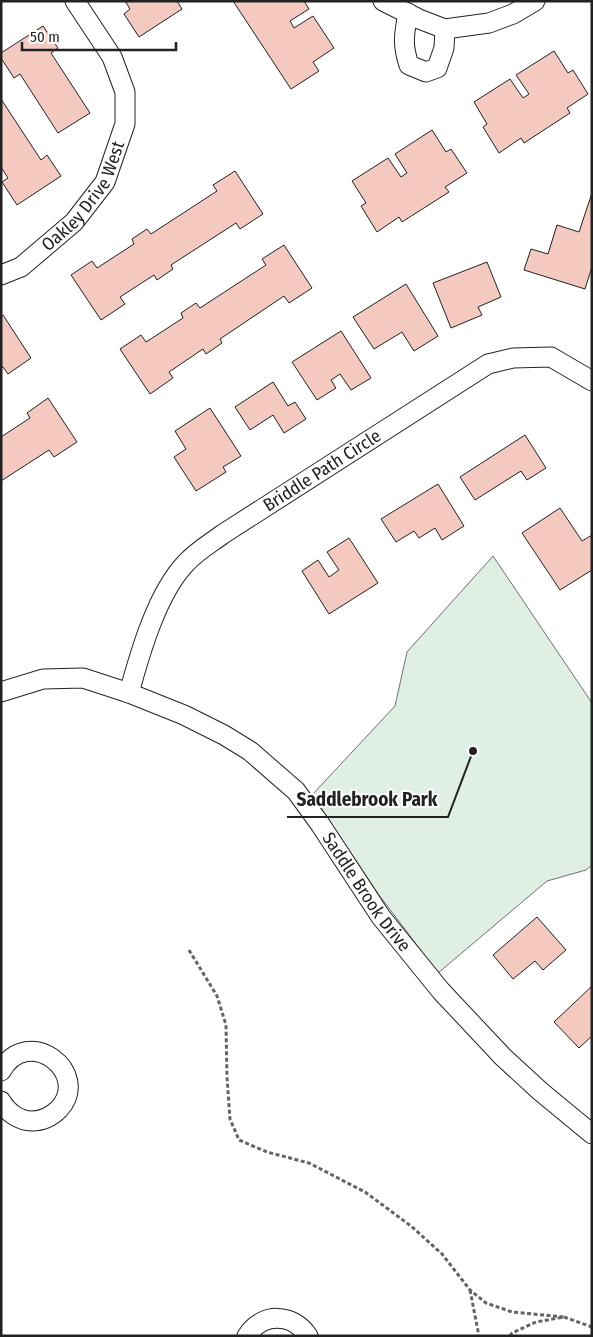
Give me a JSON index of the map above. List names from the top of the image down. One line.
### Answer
{"streets":{"street":["Oakley Drive West","Briddle Path Circle","Saddle Brook Drive"]},"crossings":[["Briddle Path Circle","Saddle Brook Drive"]],"places":["Saddlebrook Park"],"scale_bar":"50 m"}
